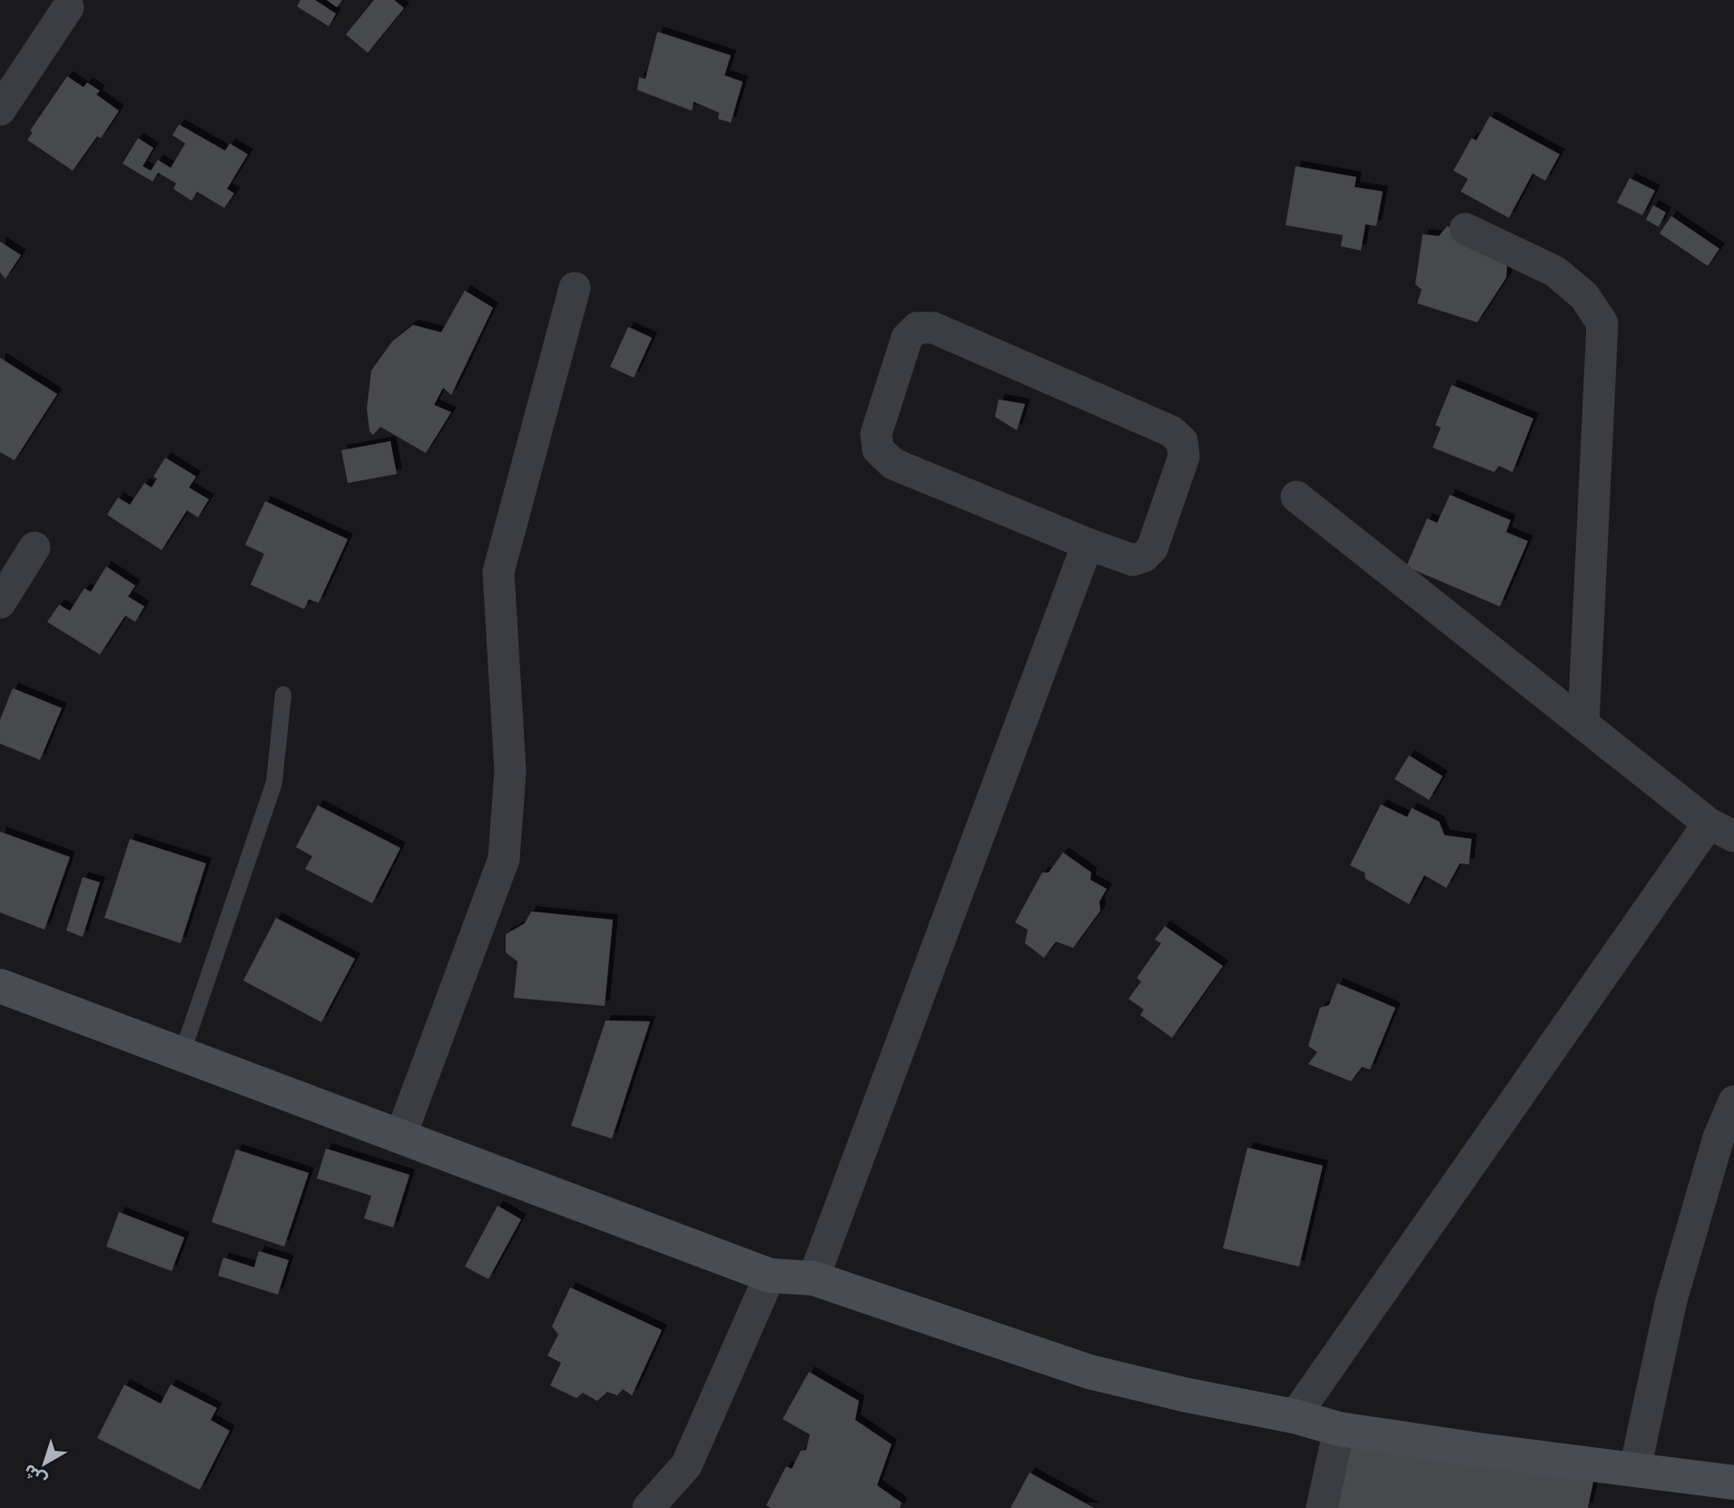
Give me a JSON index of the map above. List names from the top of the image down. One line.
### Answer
{"north":"bottom left"}
